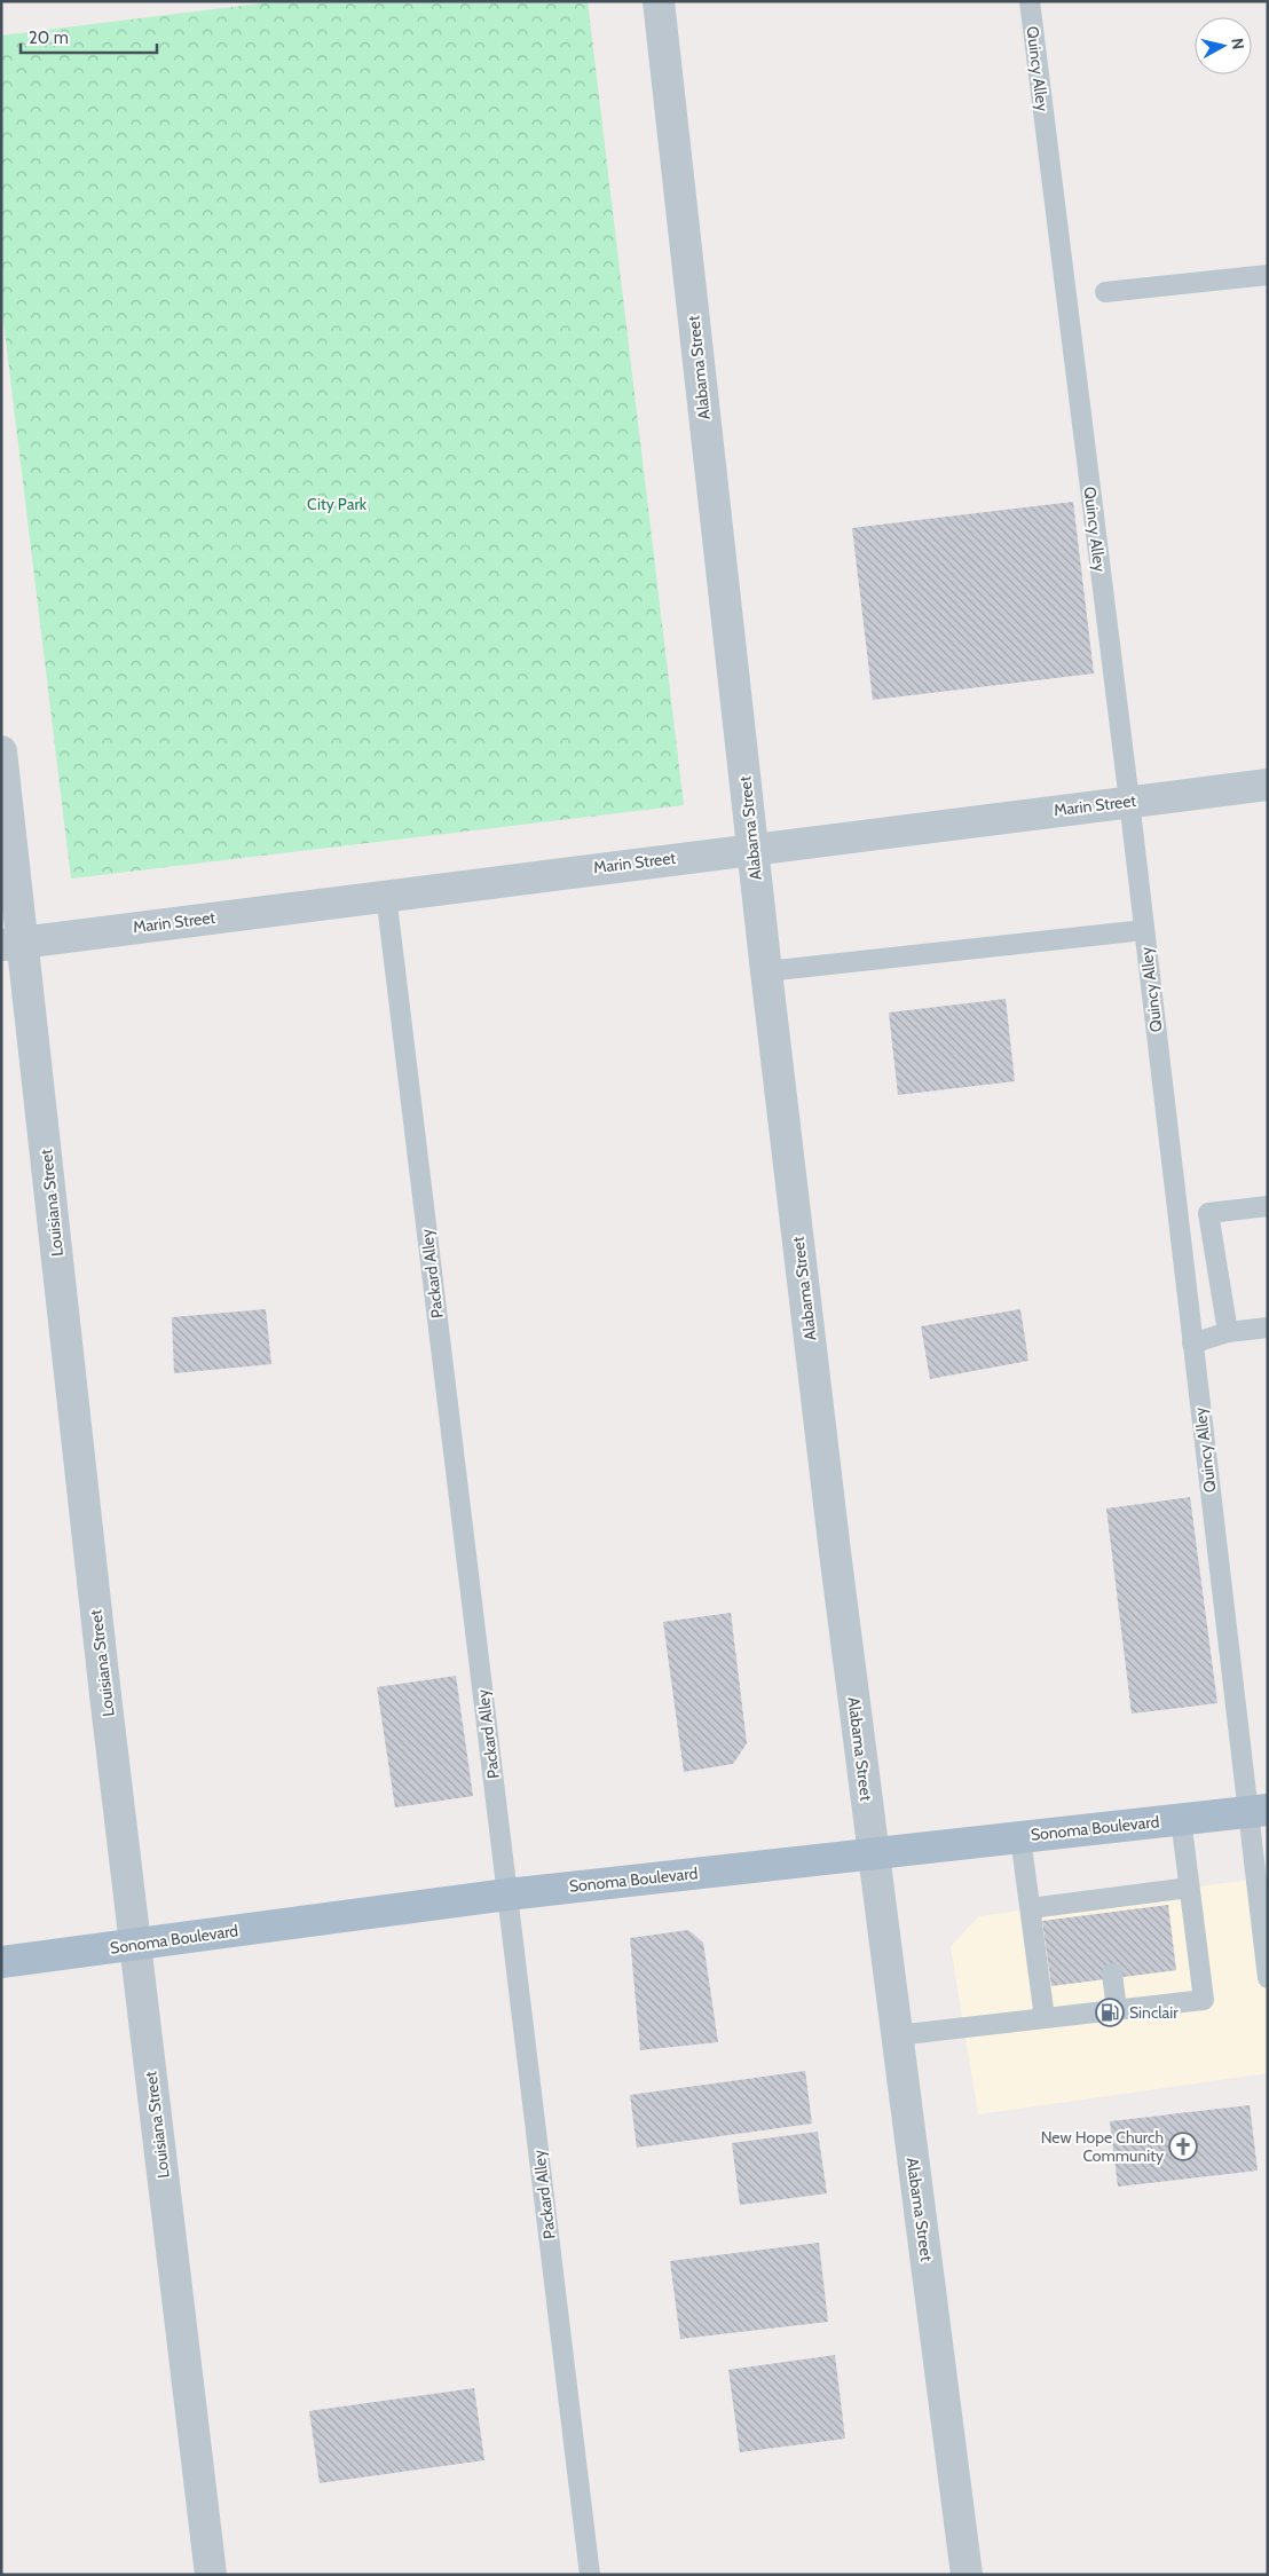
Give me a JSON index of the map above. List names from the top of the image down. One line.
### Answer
{"streets":{"main road":["Sonoma Boulevard"],"street":["Alabama Street","Marin Street","Louisiana Street"],"lane":["Quincy Alley","Packard Alley"]},"crossings":[["Quincy Alley","Marin Street"],["Quincy Alley","Sonoma Boulevard"],["Alabama Street","Marin Street"],["Alabama Street","Sonoma Boulevard"],["Marin Street","Louisiana Street"],["Marin Street","Packard Alley"],["Louisiana Street","Sonoma Boulevard"],["Packard Alley","Sonoma Boulevard"]],"parks":["City Park"],"places":{"fuel station":["Sinclair"],"church":["New Hope Church Community"]},"scale_bar":"20 m","north":"right"}
